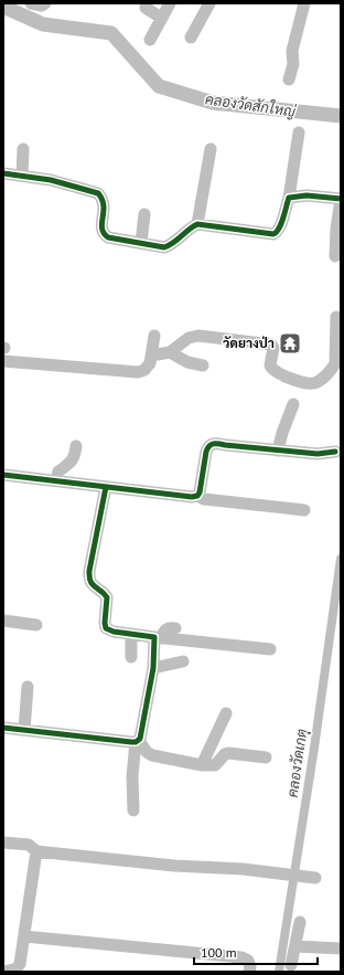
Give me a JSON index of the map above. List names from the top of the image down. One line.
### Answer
{"water":["คลองวัดสักใหญ่","คลองวัดเกตุ"],"places":{"temple":["วัดยางป่า"]},"scale_bar":"100 m"}
